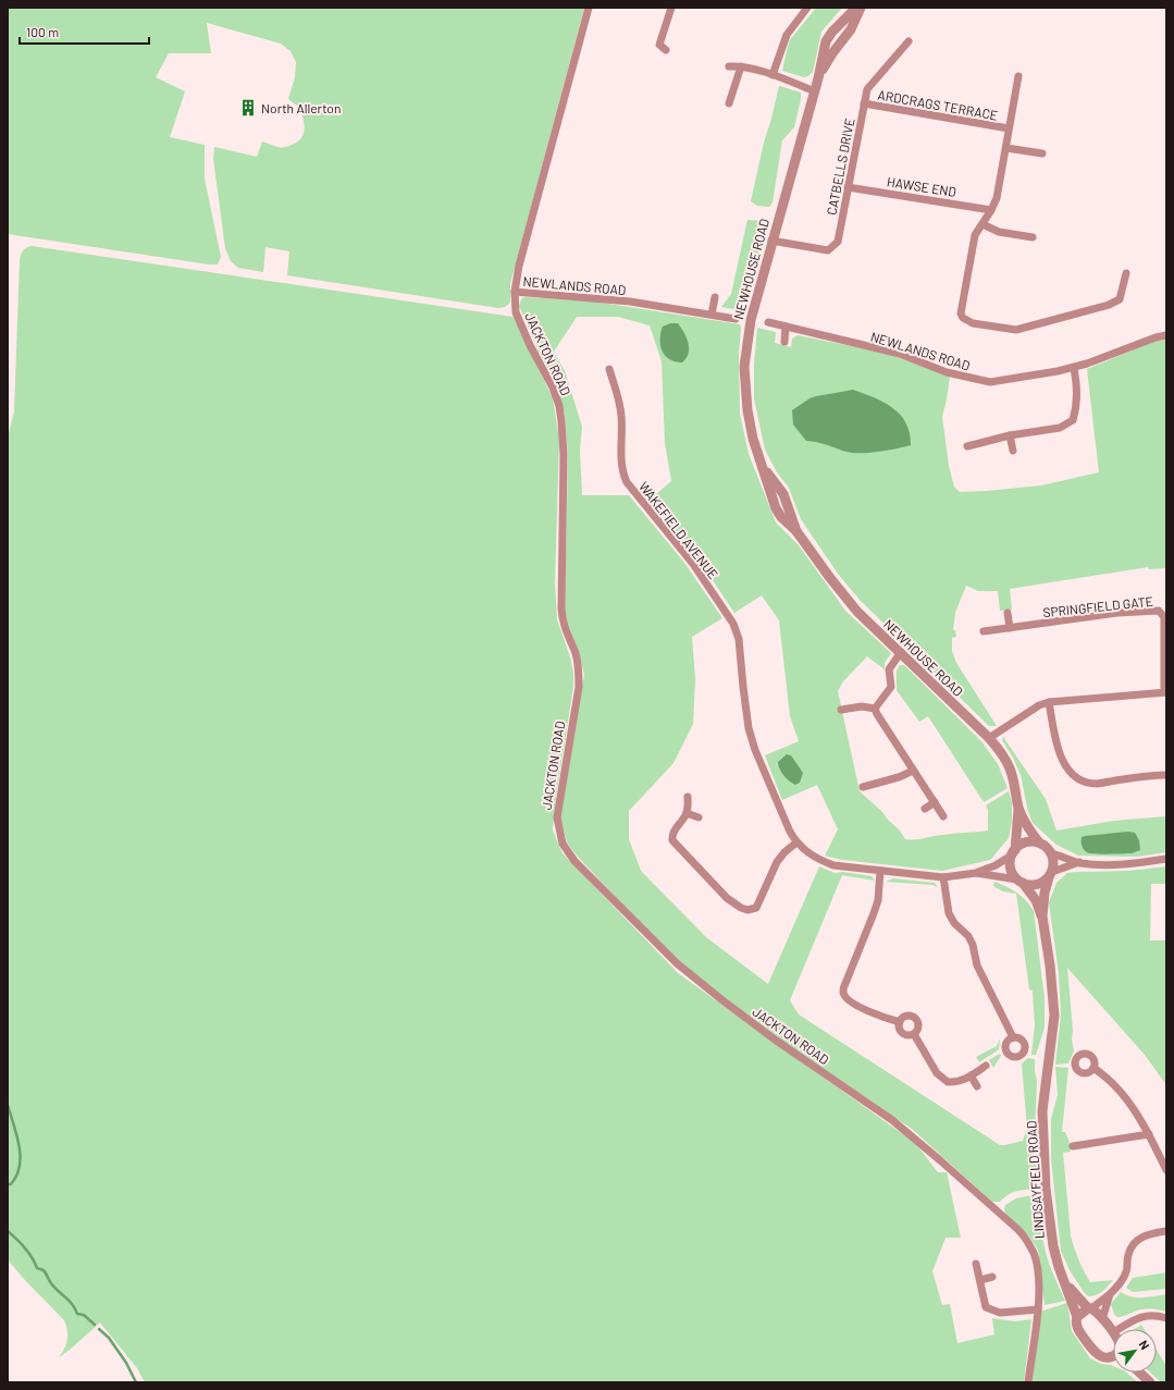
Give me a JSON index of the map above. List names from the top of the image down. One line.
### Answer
{"streets":{"street":["ARDCRAGS TERRACE","CATBELLS DRIVE","HAWSE END","NEWHOUSE ROAD","NEWLANDS ROAD","JACKTON ROAD","WAKEFIELD AVENUE","SPRINGFIELD GATE","LINDSAYFIELD ROAD"]},"crossings":[["ARDCRAGS TERRACE","CATBELLS DRIVE"],["CATBELLS DRIVE","HAWSE END"],["CATBELLS DRIVE","NEWHOUSE ROAD"],["NEWHOUSE ROAD","WAKEFIELD AVENUE"],["NEWHOUSE ROAD","LINDSAYFIELD ROAD"],["NEWLANDS ROAD","JACKTON ROAD"],["WAKEFIELD AVENUE","LINDSAYFIELD ROAD"]],"places":{"building":["North Allerton"]},"scale_bar":"100 m","north":"top right"}
